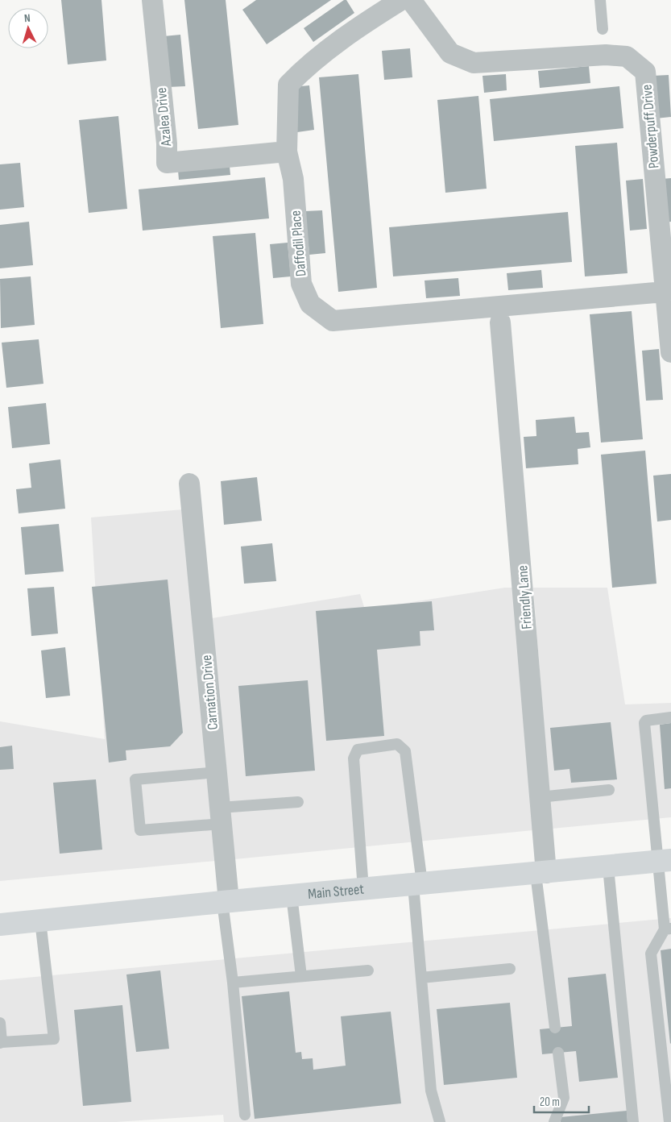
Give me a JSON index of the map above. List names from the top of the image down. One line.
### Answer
{"streets":{"main road":["Main Street"],"street":["Azalea Drive","Powderpuff Drive","Daffodil Place","Friendly Lane","Carnation Drive"]},"crossings":[["Azalea Drive","Daffodil Place"],["Powderpuff Drive","Daffodil Place"],["Friendly Lane","Main Street"],["Carnation Drive","Main Street"]],"scale_bar":"20 m","north":"top"}
